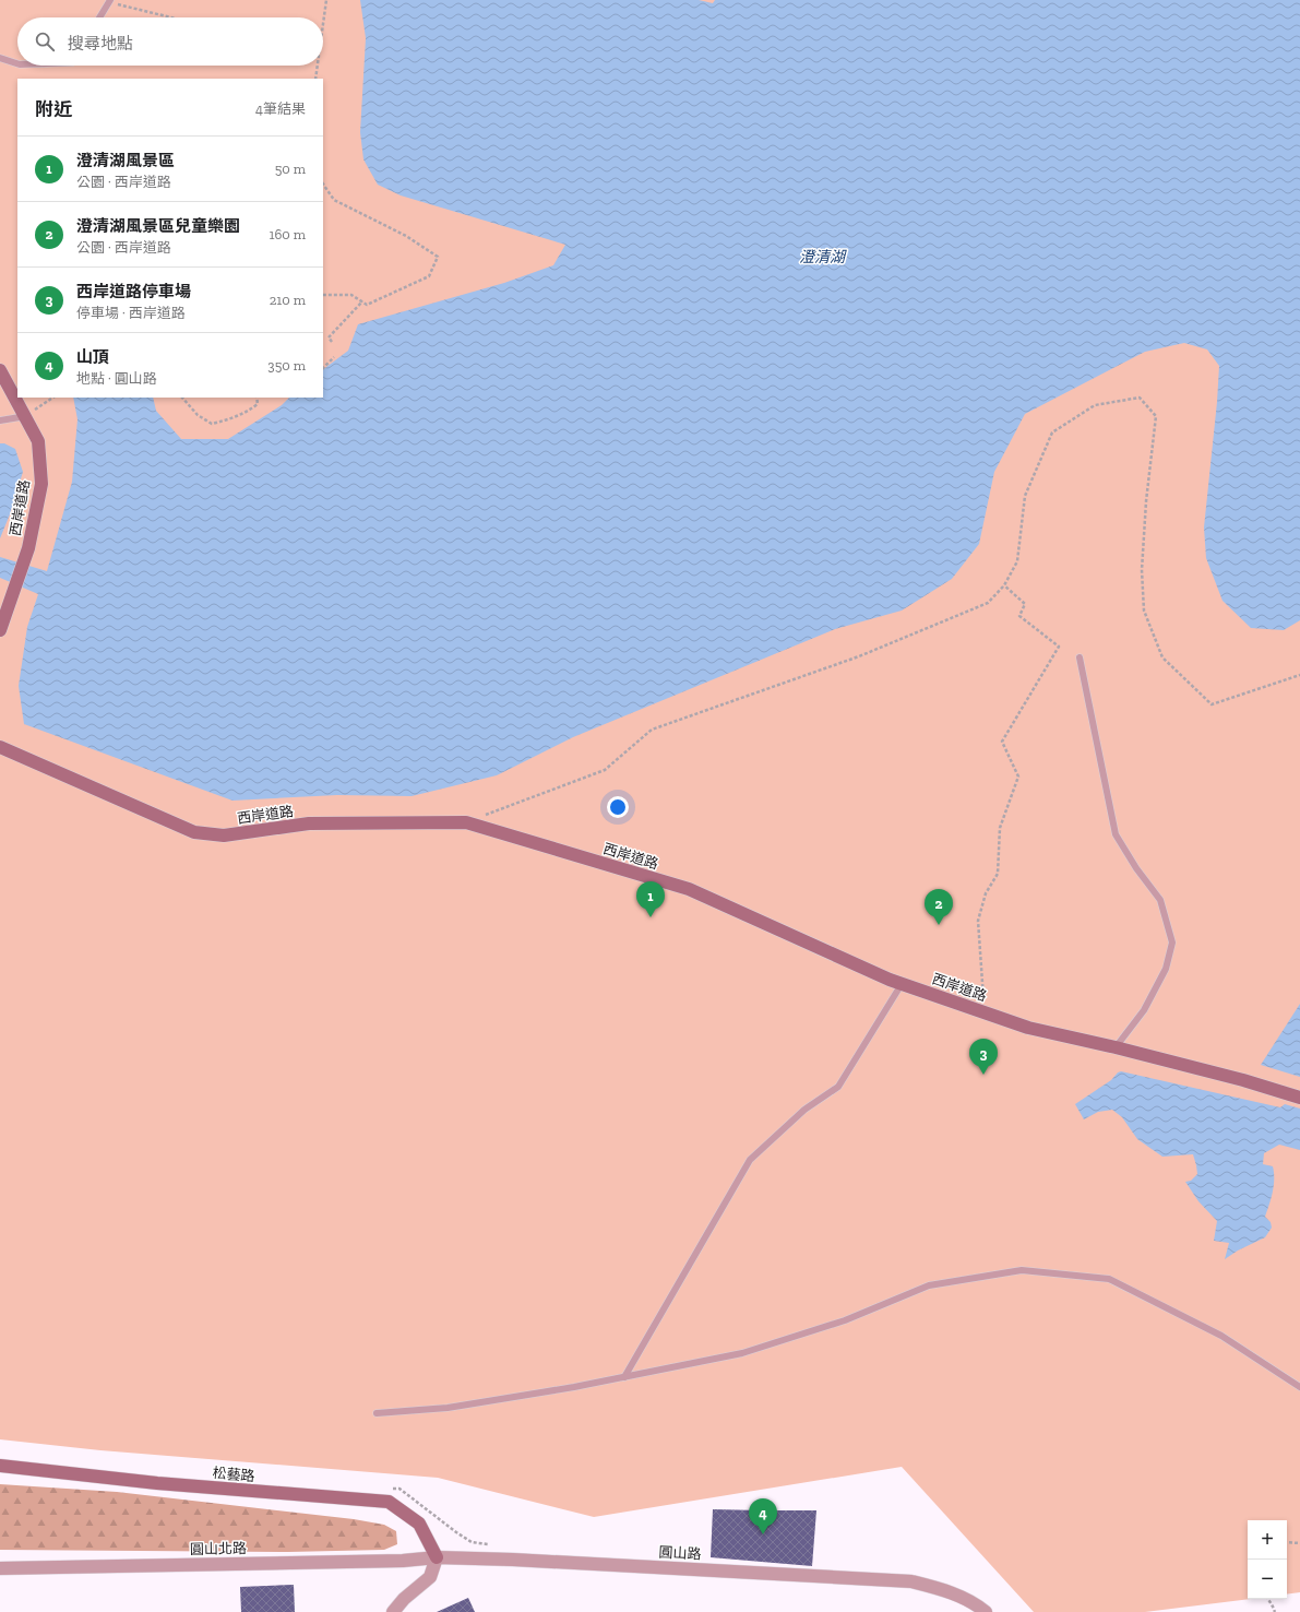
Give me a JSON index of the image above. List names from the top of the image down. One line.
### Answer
{"streets":{"street":["西岸道路","松藝路","圓山北路","圓山路"]},"crossings":[["松藝路","圓山北路"],["松藝路","圓山路"],["圓山北路","圓山路"]],"water":["澄清湖"],"page":{"search":"搜尋地點","heading":["附近","4筆結果"],"list":[{"mark":"1","name":"澄清湖風景區","note":"公園 · 西岸道路","value":"50 m"},{"mark":"2","name":"澄清湖風景區兒童樂園","note":"公園 · 西岸道路","value":"160 m"},{"mark":"3","name":"西岸道路停車場","note":"停車場 · 西岸道路","value":"210 m"},{"mark":"4","name":"山頂","note":"地點 · 圓山路","value":"350 m"}],"pins":["1","2","3","4"],"map_buttons":["+","−"]}}
